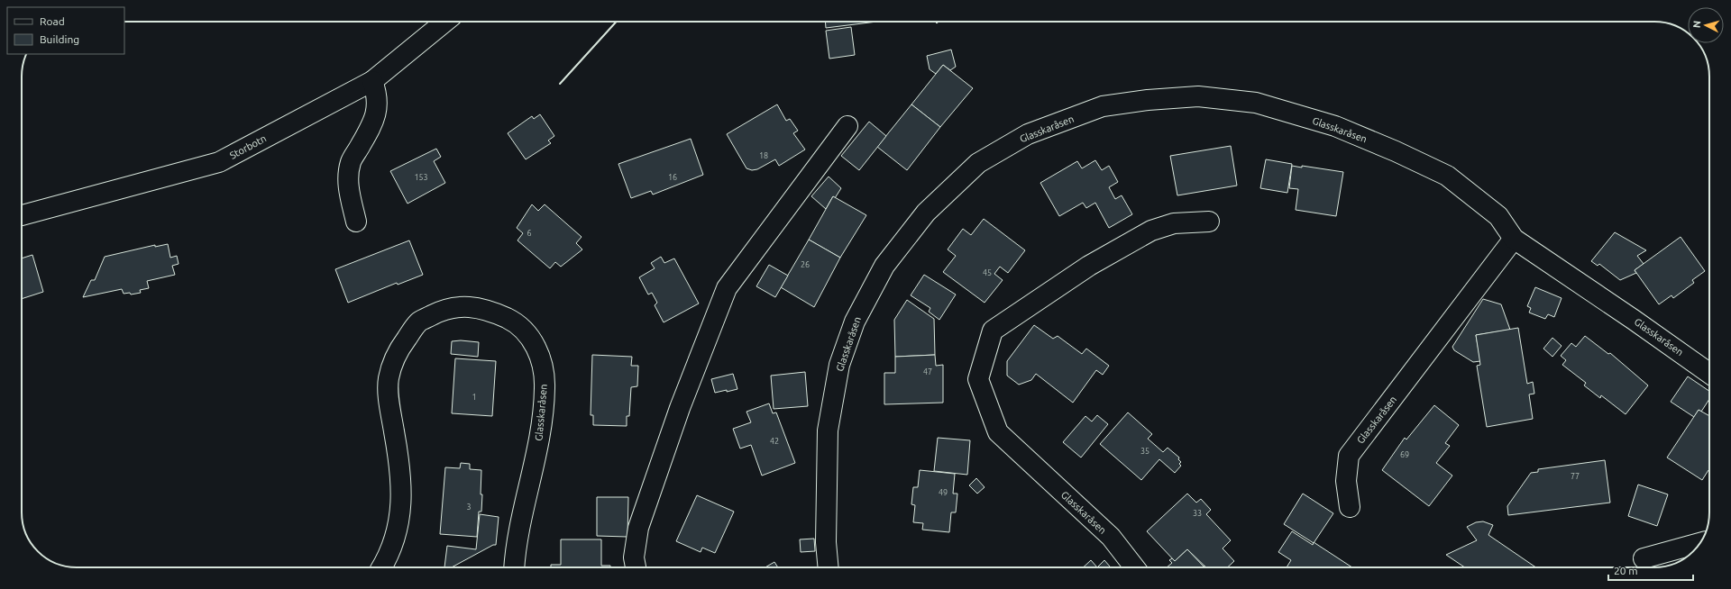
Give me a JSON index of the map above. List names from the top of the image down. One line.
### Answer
{"streets":{"street":["Glasskaråsen","Storbotn"]},"house_numbers":["18","153","16","6","26","45","47","1","42","35","69","77","49","3","33"],"legend":["Road","Building"],"scale_bar":"20 m","north":"left"}
